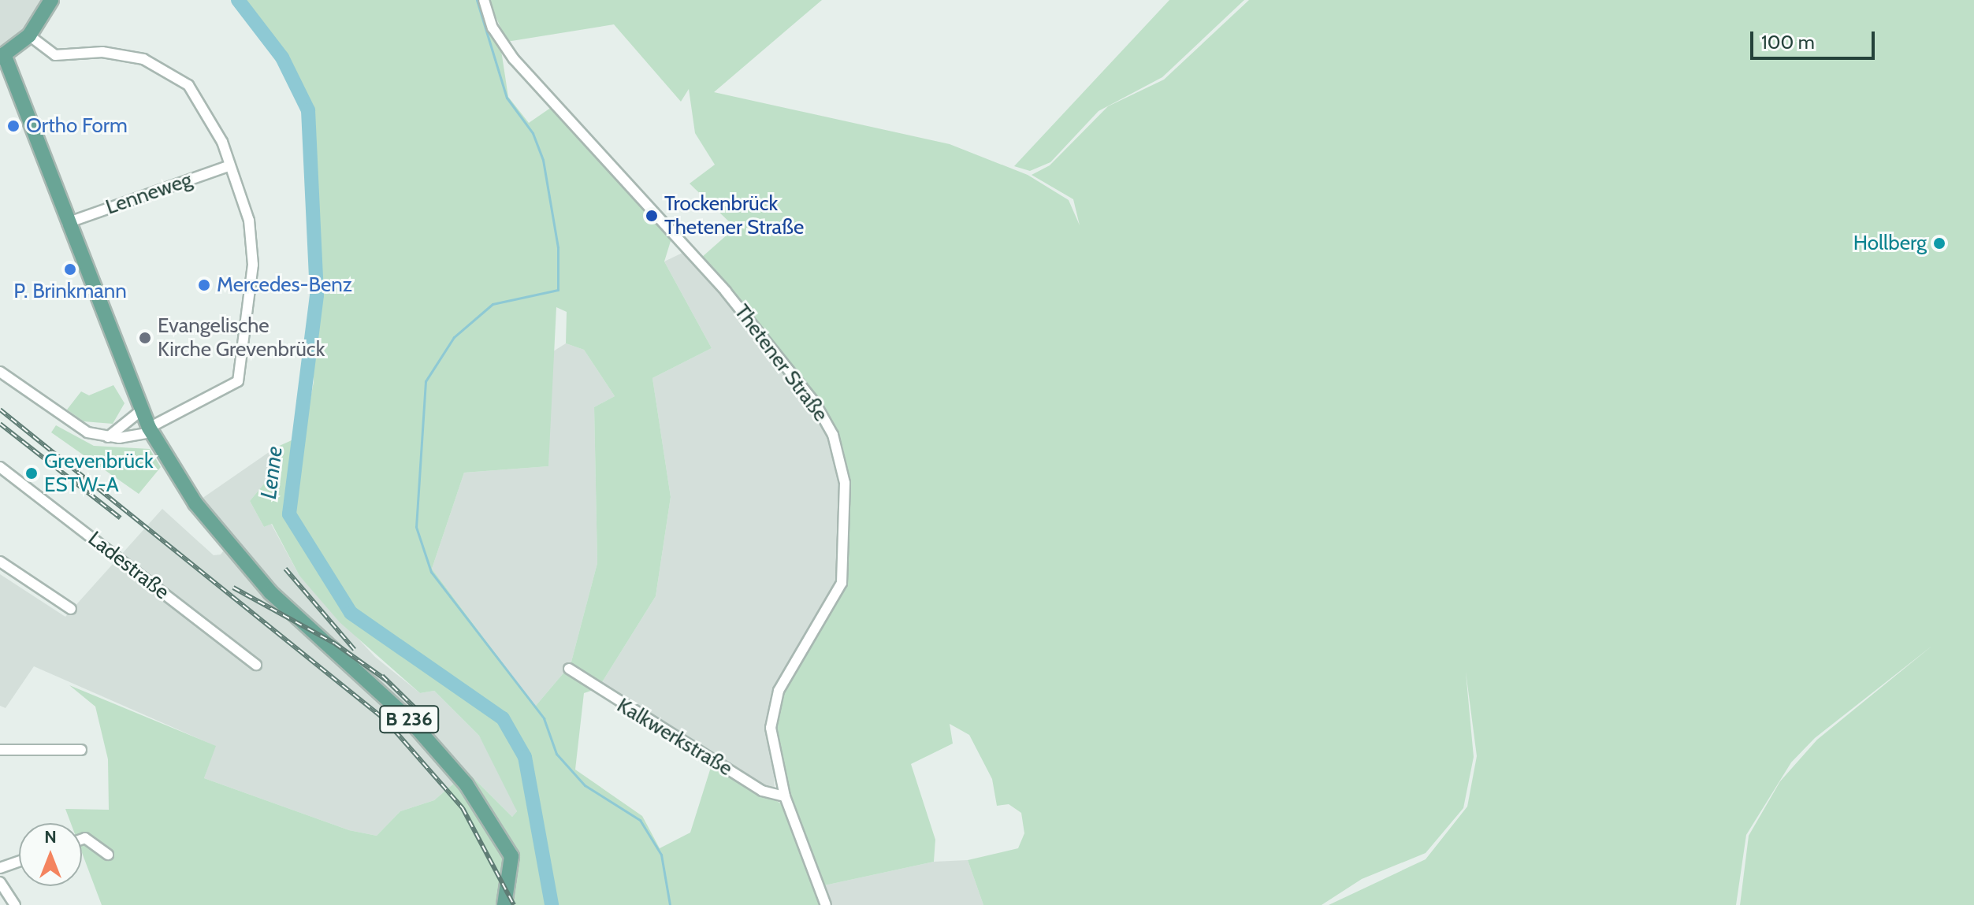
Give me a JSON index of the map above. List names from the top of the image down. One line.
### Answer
{"streets":{"main road":["B 236"],"street":["Lenneweg","Thetener Straße","Ladestraße","Kalkwerkstraße"]},"crossings":[["Lenneweg","B 236"],["Thetener Straße","Kalkwerkstraße"]],"water":["Lenne"],"places":["Ortho Form","Trockenbrück Thetener Straße","Hollberg","P. Brinkmann","Mercedes-Benz","Evangelische Kirche Grevenbrück","Grevenbrück ESTW-A"],"scale_bar":"100 m","north":"top"}
